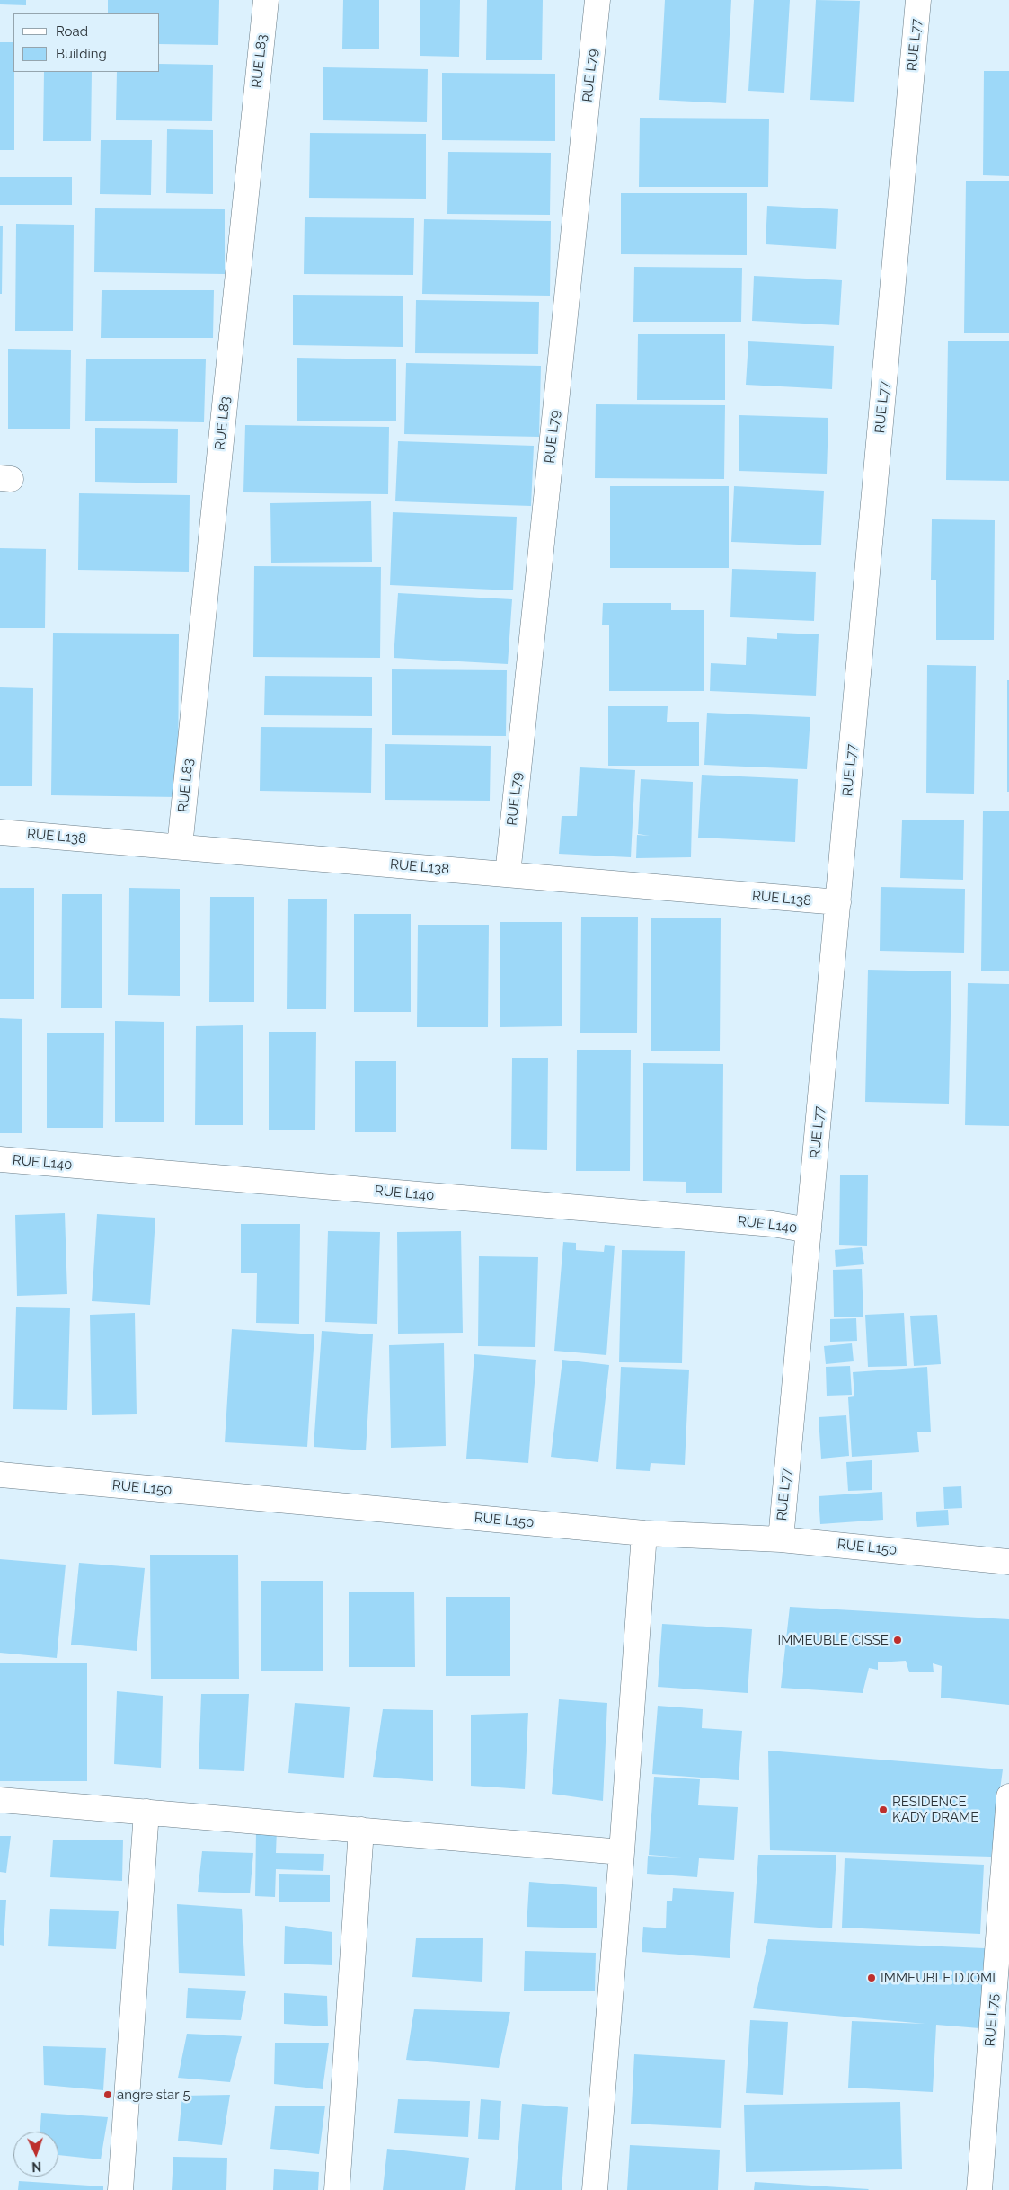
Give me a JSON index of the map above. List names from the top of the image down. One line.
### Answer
{"streets":{"street":["RUE L77","RUE L83","RUE L79","RUE L138","RUE L140","RUE L150","RUE L75"]},"crossings":[["RUE L77","RUE L138"],["RUE L77","RUE L140"],["RUE L77","RUE L150"],["RUE L83","RUE L138"],["RUE L79","RUE L138"]],"places":["IMMEUBLE CISSE","RESIDENCE KADY DRAME","IMMEUBLE DJOMI","angre star 5"],"legend":["Road","Building"],"north":"bottom"}
